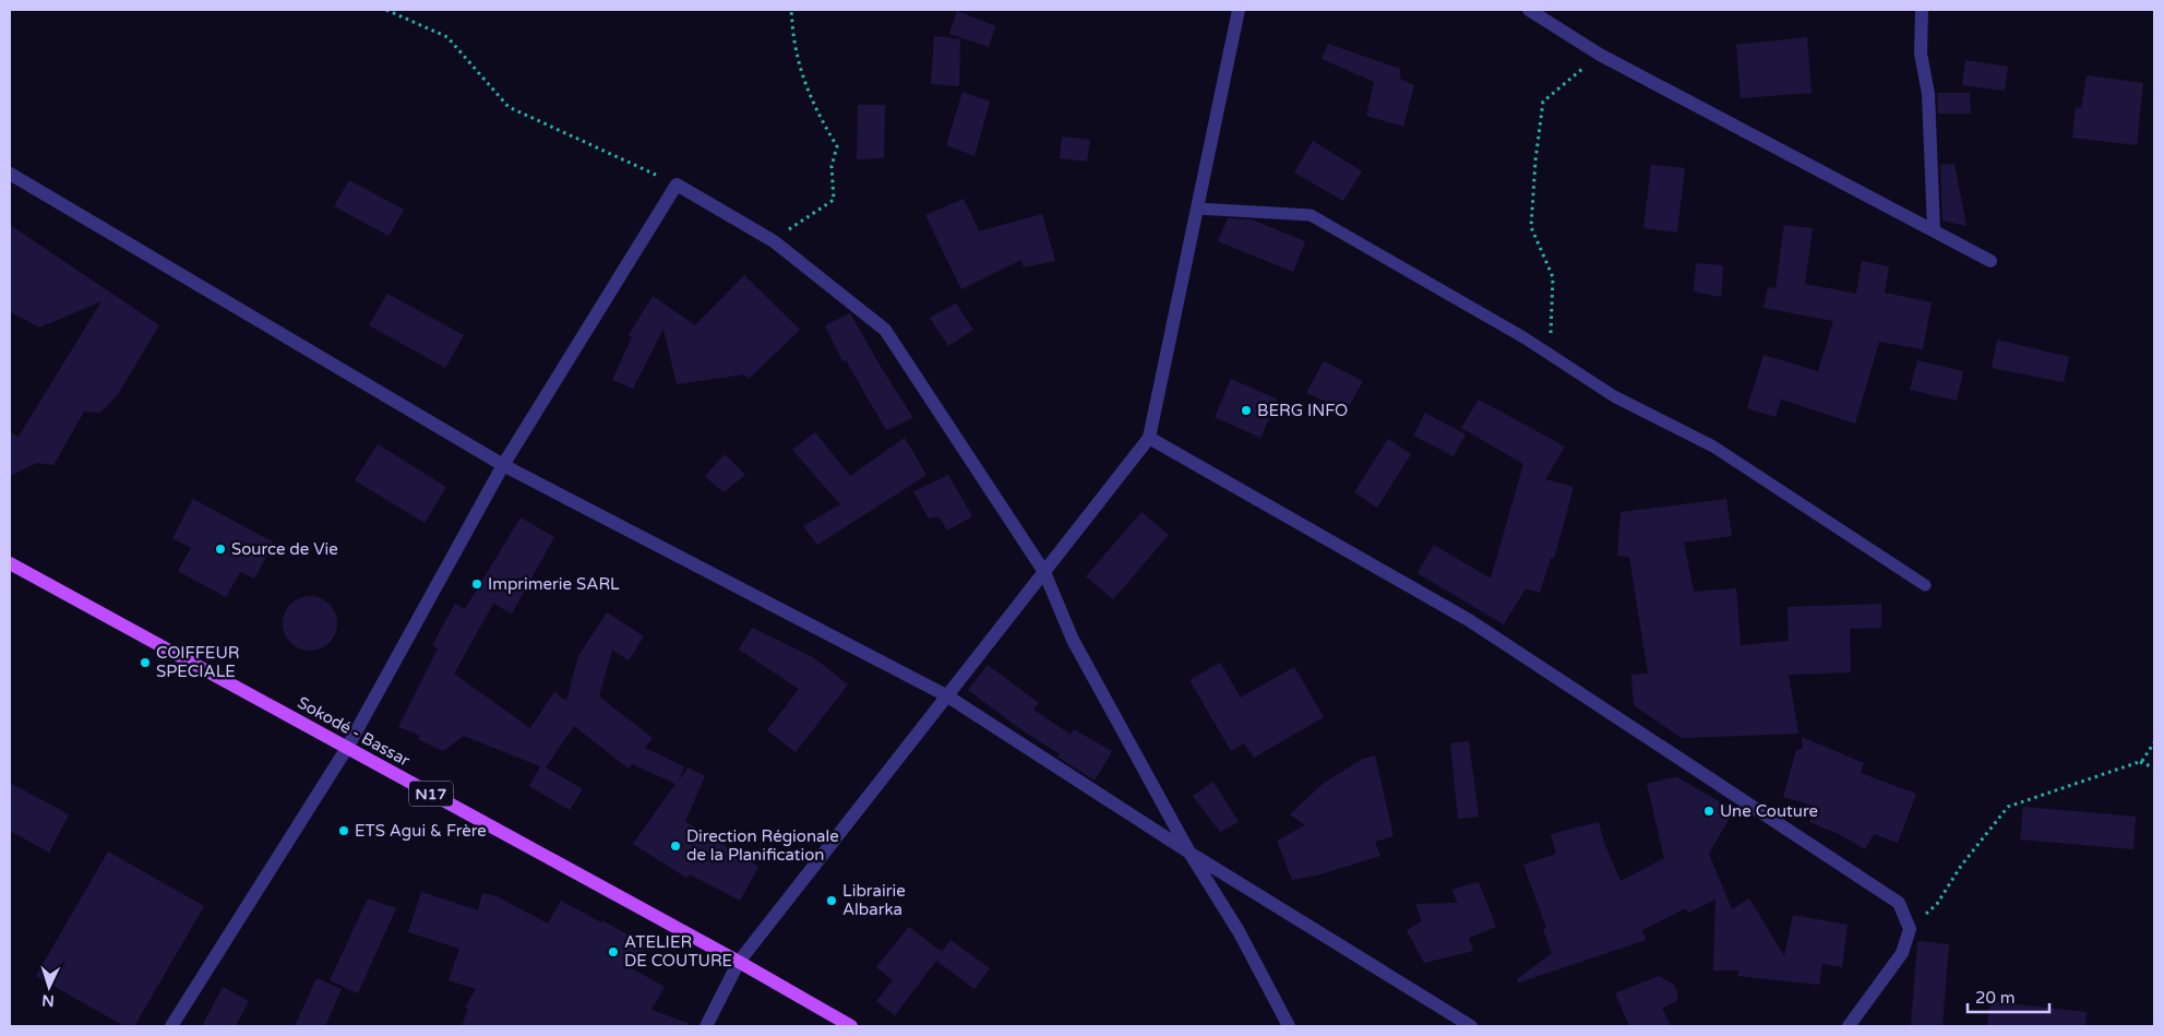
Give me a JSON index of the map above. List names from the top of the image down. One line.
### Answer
{"streets":{"main road":["Sokodé - Bassar","N17"]},"places":["BERG INFO","Source de Vie","Imprimerie SARL","COIFFEUR SPECIALE","Une Couture","ETS Agui & Frère","Direction Régionale de la Planification","Librairie Albarka","ATELIER DE COUTURE"],"scale_bar":"20 m","north":"bottom"}
